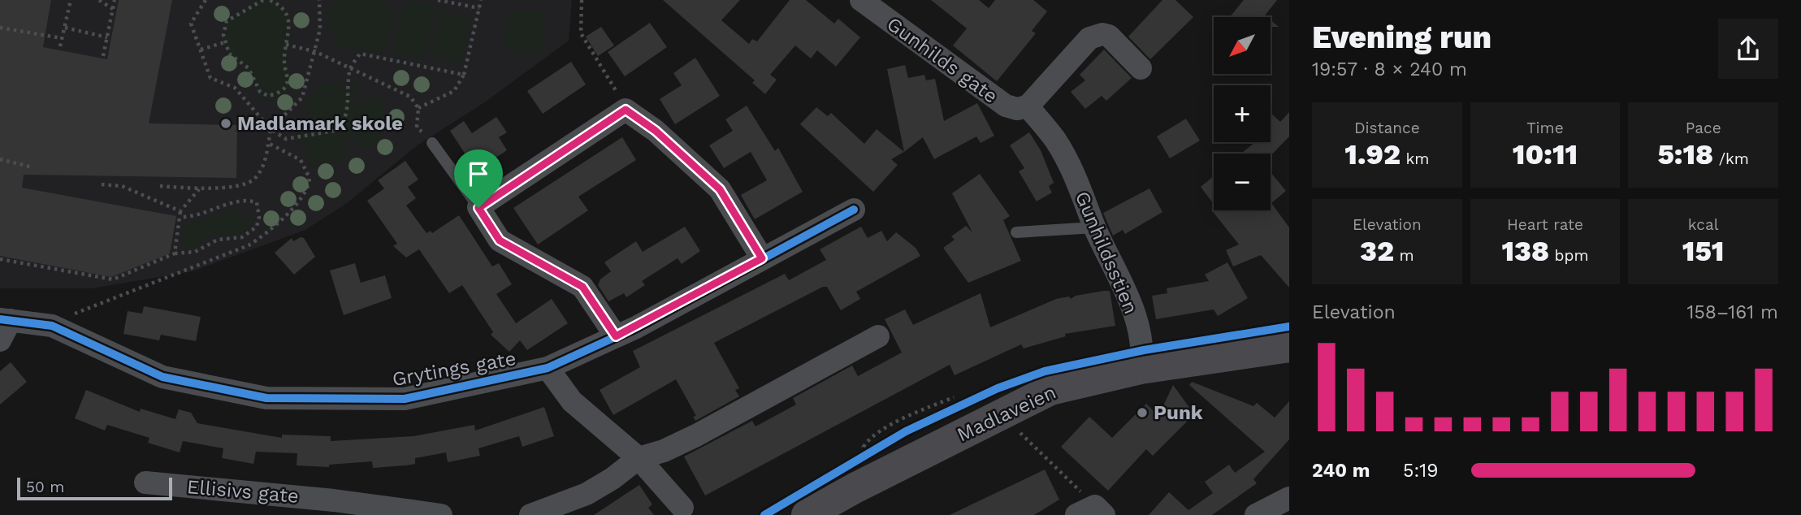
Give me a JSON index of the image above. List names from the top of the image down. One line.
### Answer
{"streets":{"main road":["Madlaveien"],"street":["Gunhilds gate","Gunhildsstien","Grytings gate","Ellisivs gate"]},"crossings":[["Gunhilds gate","Gunhildsstien"],["Gunhildsstien","Madlaveien"]],"places":["Madlamark skole","Punk"],"scale_bar":"50 m","north":"bottom left","page":{"heading":["Evening run","19:57 · 8 × 240 m"],"map_buttons":["+","−"],"stats":[["Distance","1.92 km"],["Time","10:11"],["Pace","5:18 /km"],["Elevation","32 m"],["Heart rate","138 bpm"],["kcal","151"]],"chart":["Elevation","158–161 m"],"list":[{"name":"240 m","note":"5:19"}],"scale":"50 m"}}
